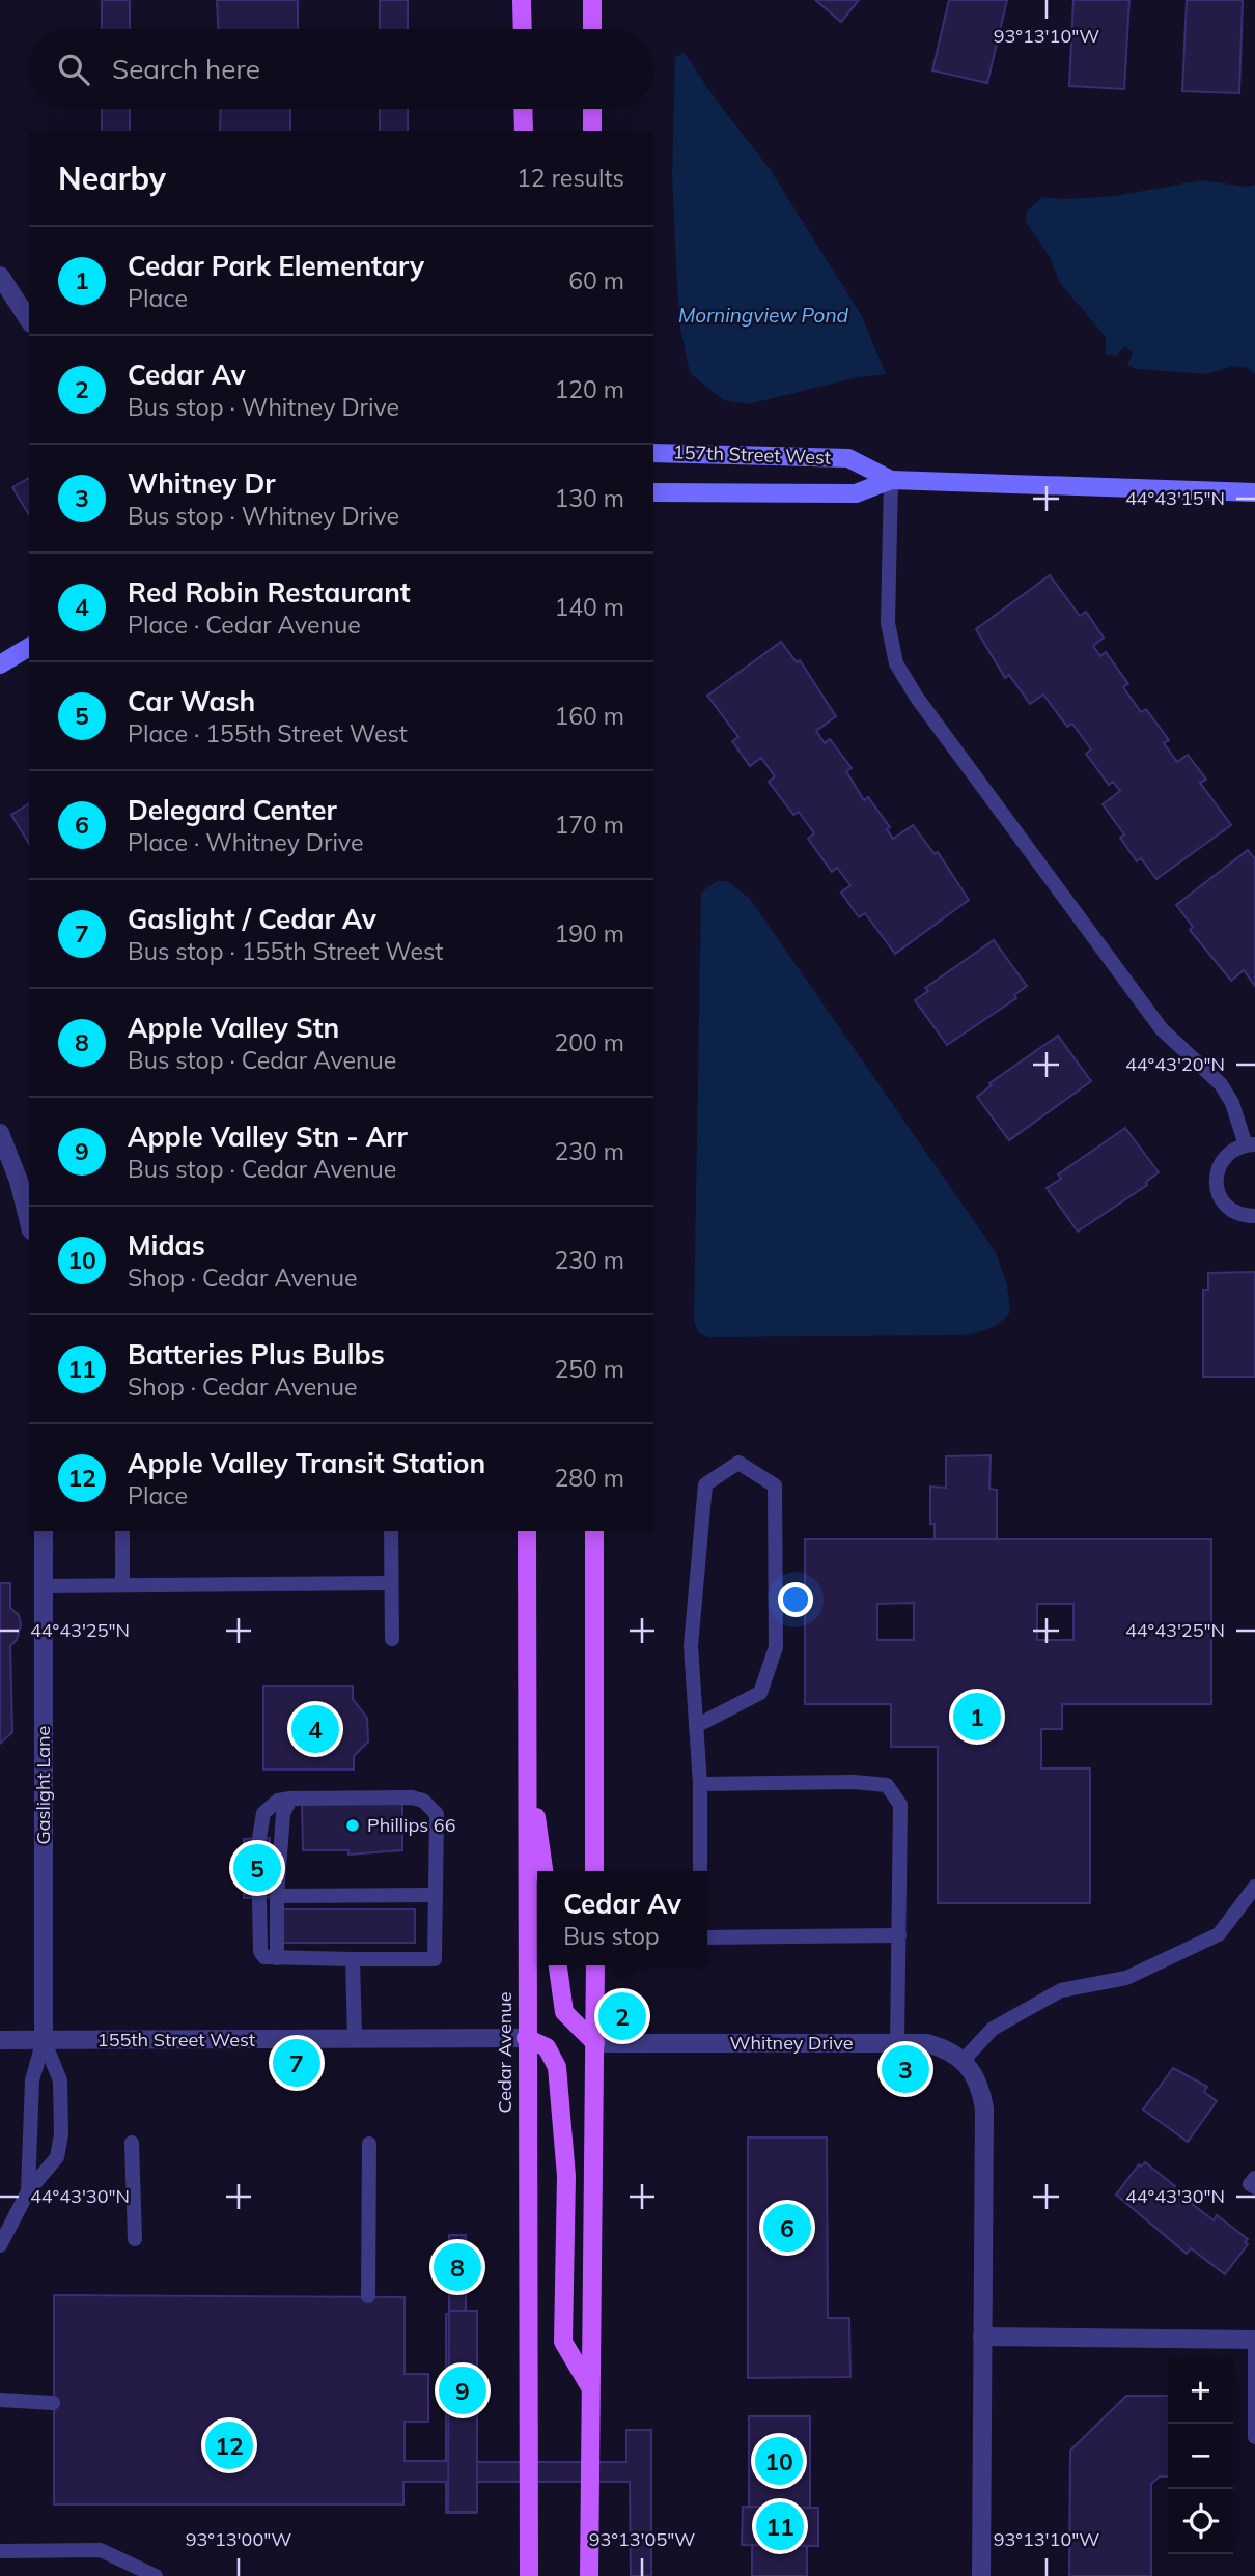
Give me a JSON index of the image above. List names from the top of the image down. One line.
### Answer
{"streets":{"main road":["Cedar Avenue"],"street":["157th Street West","Gaslight Lane","155th Street West","Whitney Drive"]},"crossings":[["Gaslight Lane","155th Street West"],["155th Street West","Cedar Avenue"]],"water":["Morningview Pond"],"places":["Phillips 66"],"page":{"search":"Search here","heading":["Nearby","12 results"],"list":[{"mark":"1","name":"Cedar Park Elementary","note":"Place","value":"60 m"},{"mark":"2","name":"Cedar Av","note":"Bus stop · Whitney Drive","value":"120 m"},{"mark":"3","name":"Whitney Dr","note":"Bus stop · Whitney Drive","value":"130 m"},{"mark":"4","name":"Red Robin Restaurant","note":"Place · Cedar Avenue","value":"140 m"},{"mark":"5","name":"Car Wash","note":"Place · 155th Street West","value":"160 m"},{"mark":"6","name":"Delegard Center","note":"Place · Whitney Drive","value":"170 m"},{"mark":"7","name":"Gaslight / Cedar Av","note":"Bus stop · 155th Street West","value":"190 m"},{"mark":"8","name":"Apple Valley Stn","note":"Bus stop · Cedar Avenue","value":"200 m"},{"mark":"9","name":"Apple Valley Stn - Arr","note":"Bus stop · Cedar Avenue","value":"230 m"},{"mark":"10","name":"Midas","note":"Shop · Cedar Avenue","value":"230 m"},{"mark":"11","name":"Batteries Plus Bulbs","note":"Shop · Cedar Avenue","value":"250 m"},{"mark":"12","name":"Apple Valley Transit Station","note":"Place","value":"280 m"}],"pins":["1","4","5","2","7","3","6","8","9","12","10","11"],"popup":["Cedar Av","Bus stop"],"map_buttons":["+","−"]},"coordinates":["93°13'10\"W","44°43'15\"N","44°43'20\"N","44°43'25\"N","44°43'30\"N","93°13'00\"W","93°13'05\"W"]}
